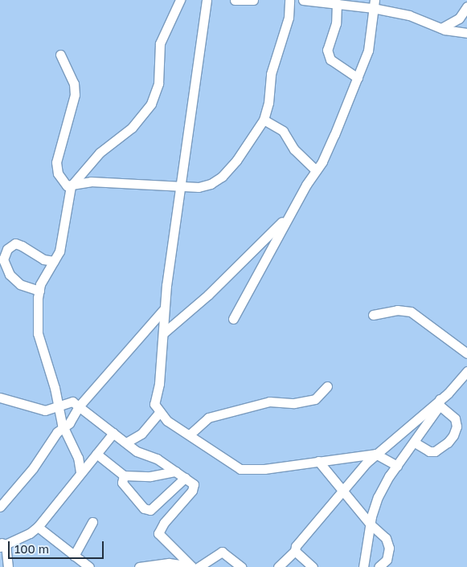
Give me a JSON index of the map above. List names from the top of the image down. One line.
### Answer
{"scale_bar":"100 m"}
